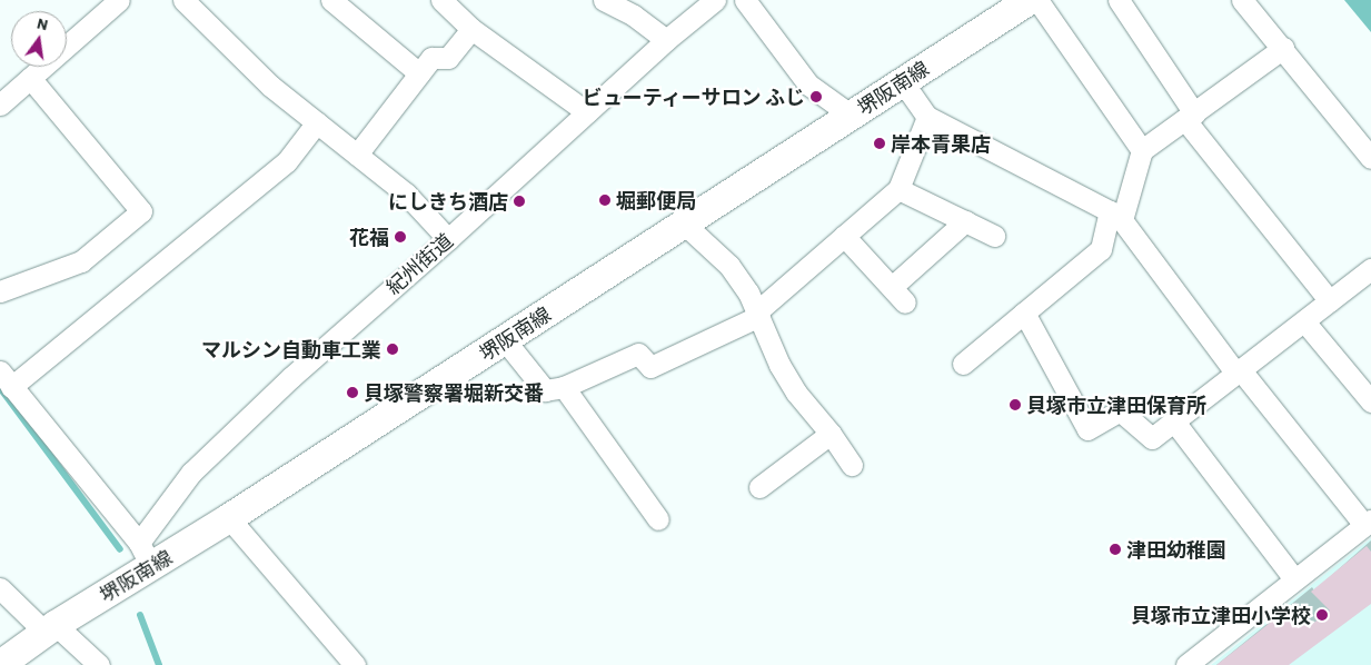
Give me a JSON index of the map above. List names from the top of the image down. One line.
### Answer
{"streets":{"main road":["堺阪南線"],"street":["紀州街道"]},"crossings":[["堺阪南線","紀州街道"]],"places":["ビューティーサロン ふじ","岸本青果店","堀郵便局","にしきち酒店","花福","マルシン自動車工業","貝塚警察署堀新交番","貝塚市立津田保育所","津田幼稚園","貝塚市立津田小学校"],"north":"top"}
